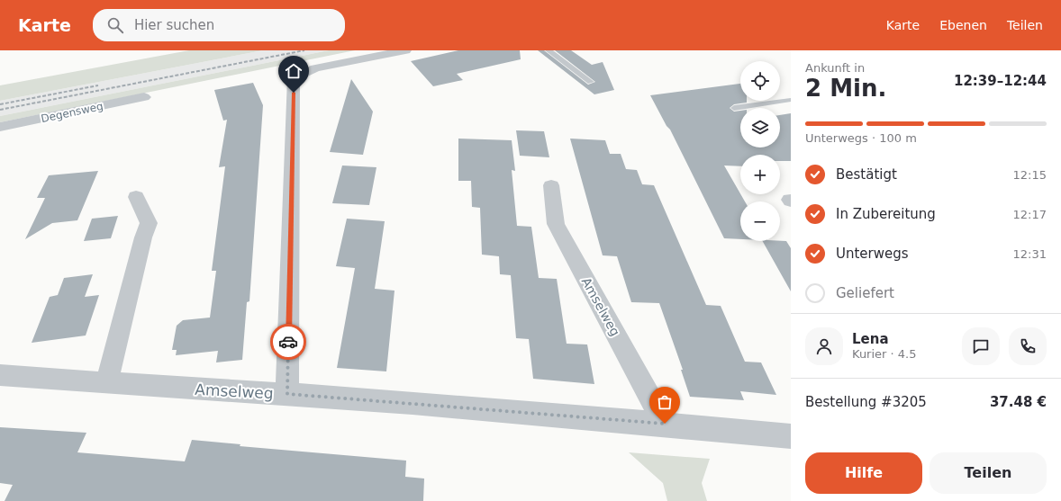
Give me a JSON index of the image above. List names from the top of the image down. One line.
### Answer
{"streets":{"street":["Degensweg","Amselweg"]},"page":{"header":"Karte","search":"Hier suchen","nav":["Karte","Ebenen","Teilen"],"heading":["2 Min.","Ankunft in","12:39–12:44"],"panel":["Lena","Kurier · 4.5","Bestellung #3205","37.48 €"],"map_buttons":["+","−"],"bar":"Unterwegs · 100 m","list":[["Bestätigt","12:15"],["In Zubereitung","12:17"],["Unterwegs","12:31"],"Geliefert"],"buttons":["Hilfe","Teilen"]}}
